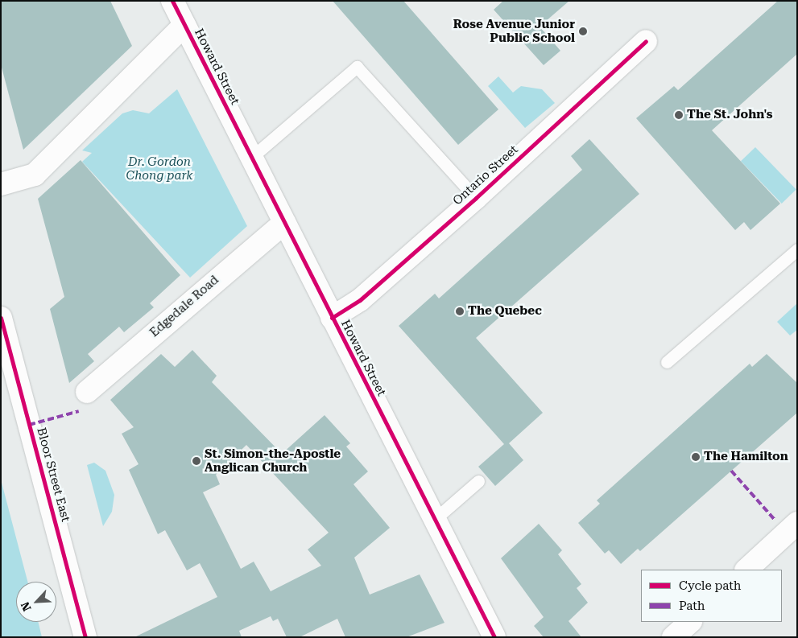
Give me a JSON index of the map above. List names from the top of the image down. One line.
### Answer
{"streets":{"street":["Howard Street","Ontario Street","Edgedale Road","Bloor Street East"]},"crossings":[["Howard Street","Ontario Street"],["Howard Street","Edgedale Road"]],"parks":["Dr. Gordon Chong park"],"places":["Rose Avenue Junior Public School","The St. John's","The Quebec","The Hamilton","St. Simon-the-Apostle Anglican Church"],"legend":["Cycle path","Path"],"north":"bottom left"}
